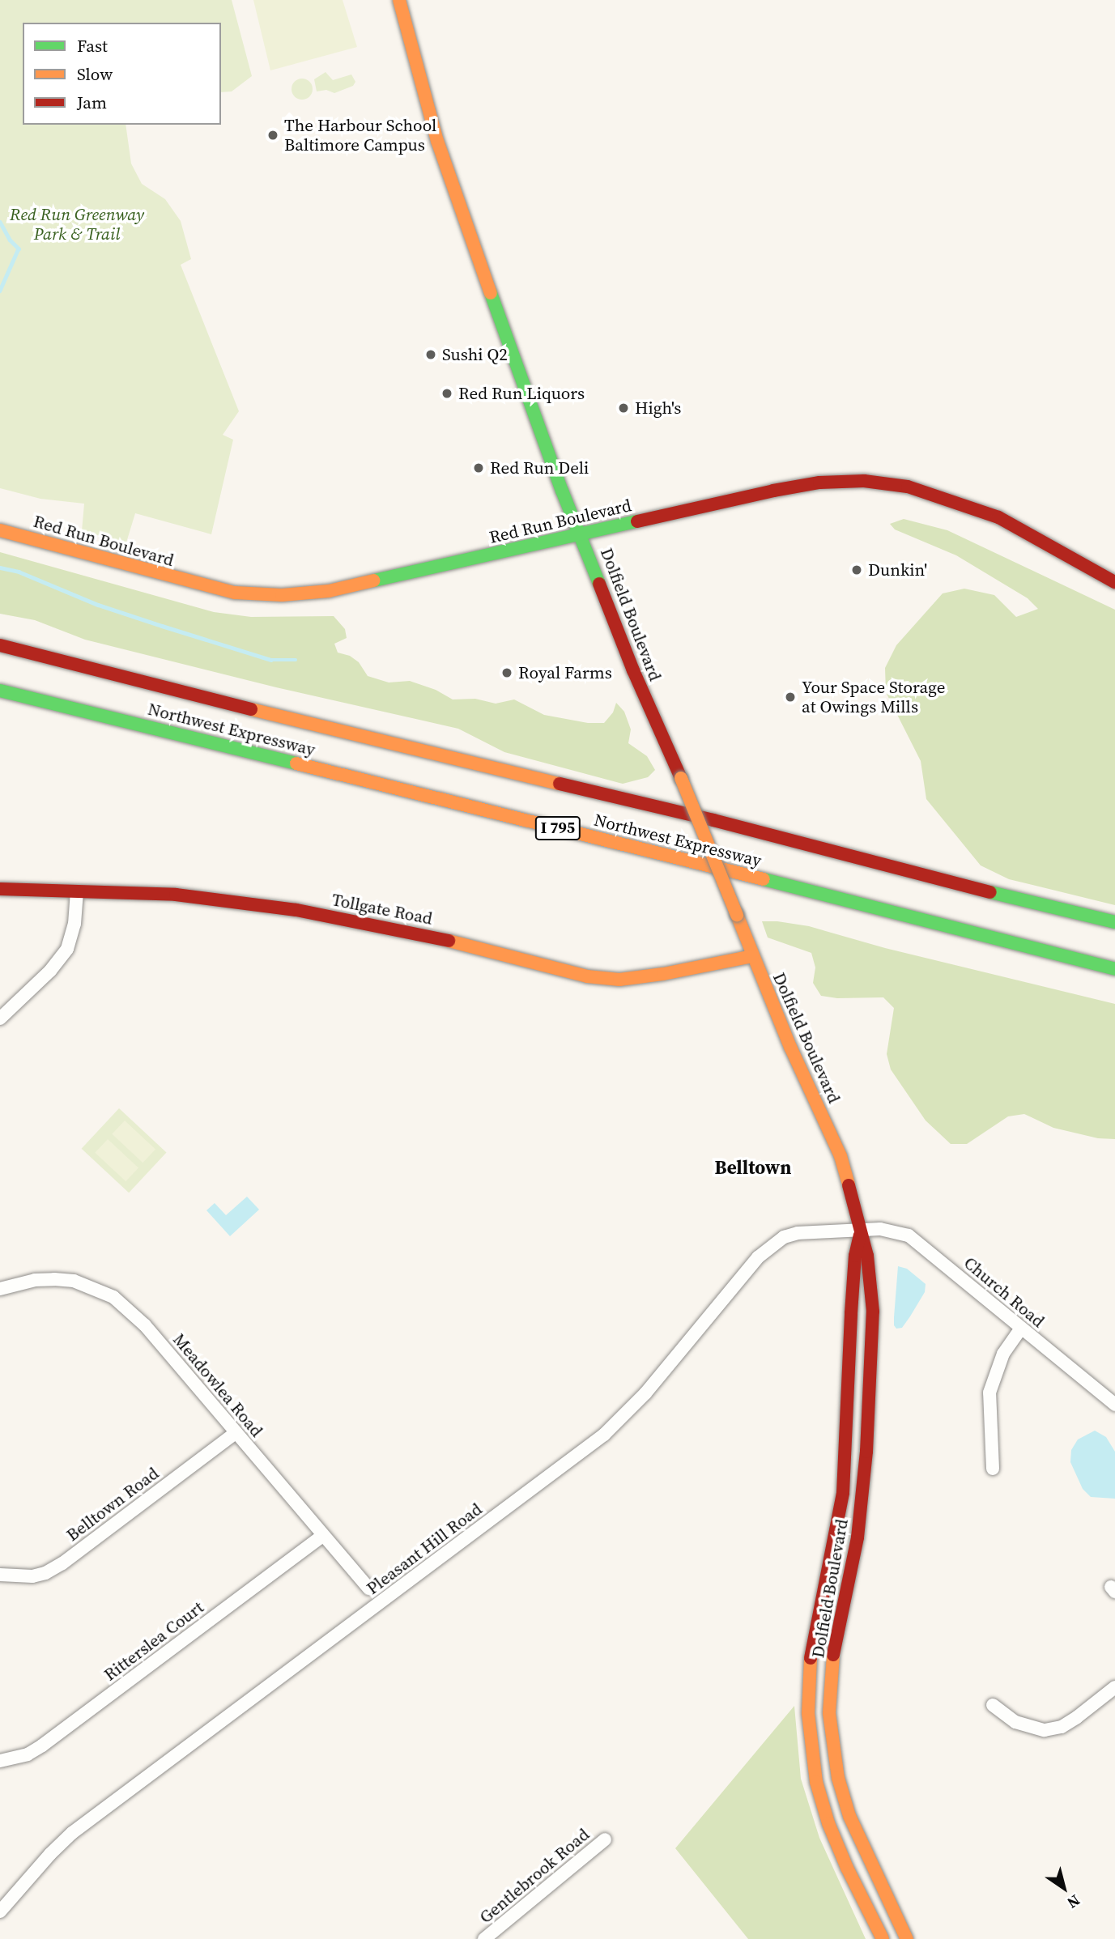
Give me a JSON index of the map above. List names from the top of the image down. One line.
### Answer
{"streets":{"main road":["Red Run Boulevard","Dolfield Boulevard","Northwest Expressway","I 795","Tollgate Road"],"street":["Church Road","Meadowlea Road","Belltown Road","Pleasant Hill Road","Ritterslea Court","Gentlebrook Road"]},"crossings":[["Red Run Boulevard","Dolfield Boulevard"],["Dolfield Boulevard","Tollgate Road"],["Dolfield Boulevard","Church Road"],["Dolfield Boulevard","Pleasant Hill Road"],["Church Road","Pleasant Hill Road"],["Meadowlea Road","Belltown Road"],["Meadowlea Road","Ritterslea Court"]],"districts":["Belltown"],"parks":["Red Run Greenway Park & Trail"],"places":["The Harbour School Baltimore Campus","Sushi Q2","Red Run Liquors","High's","Red Run Deli","Dunkin'","Royal Farms","Your Space Storage at Owings Mills"],"legend":["Fast","Slow","Jam"],"north":"bottom right"}
